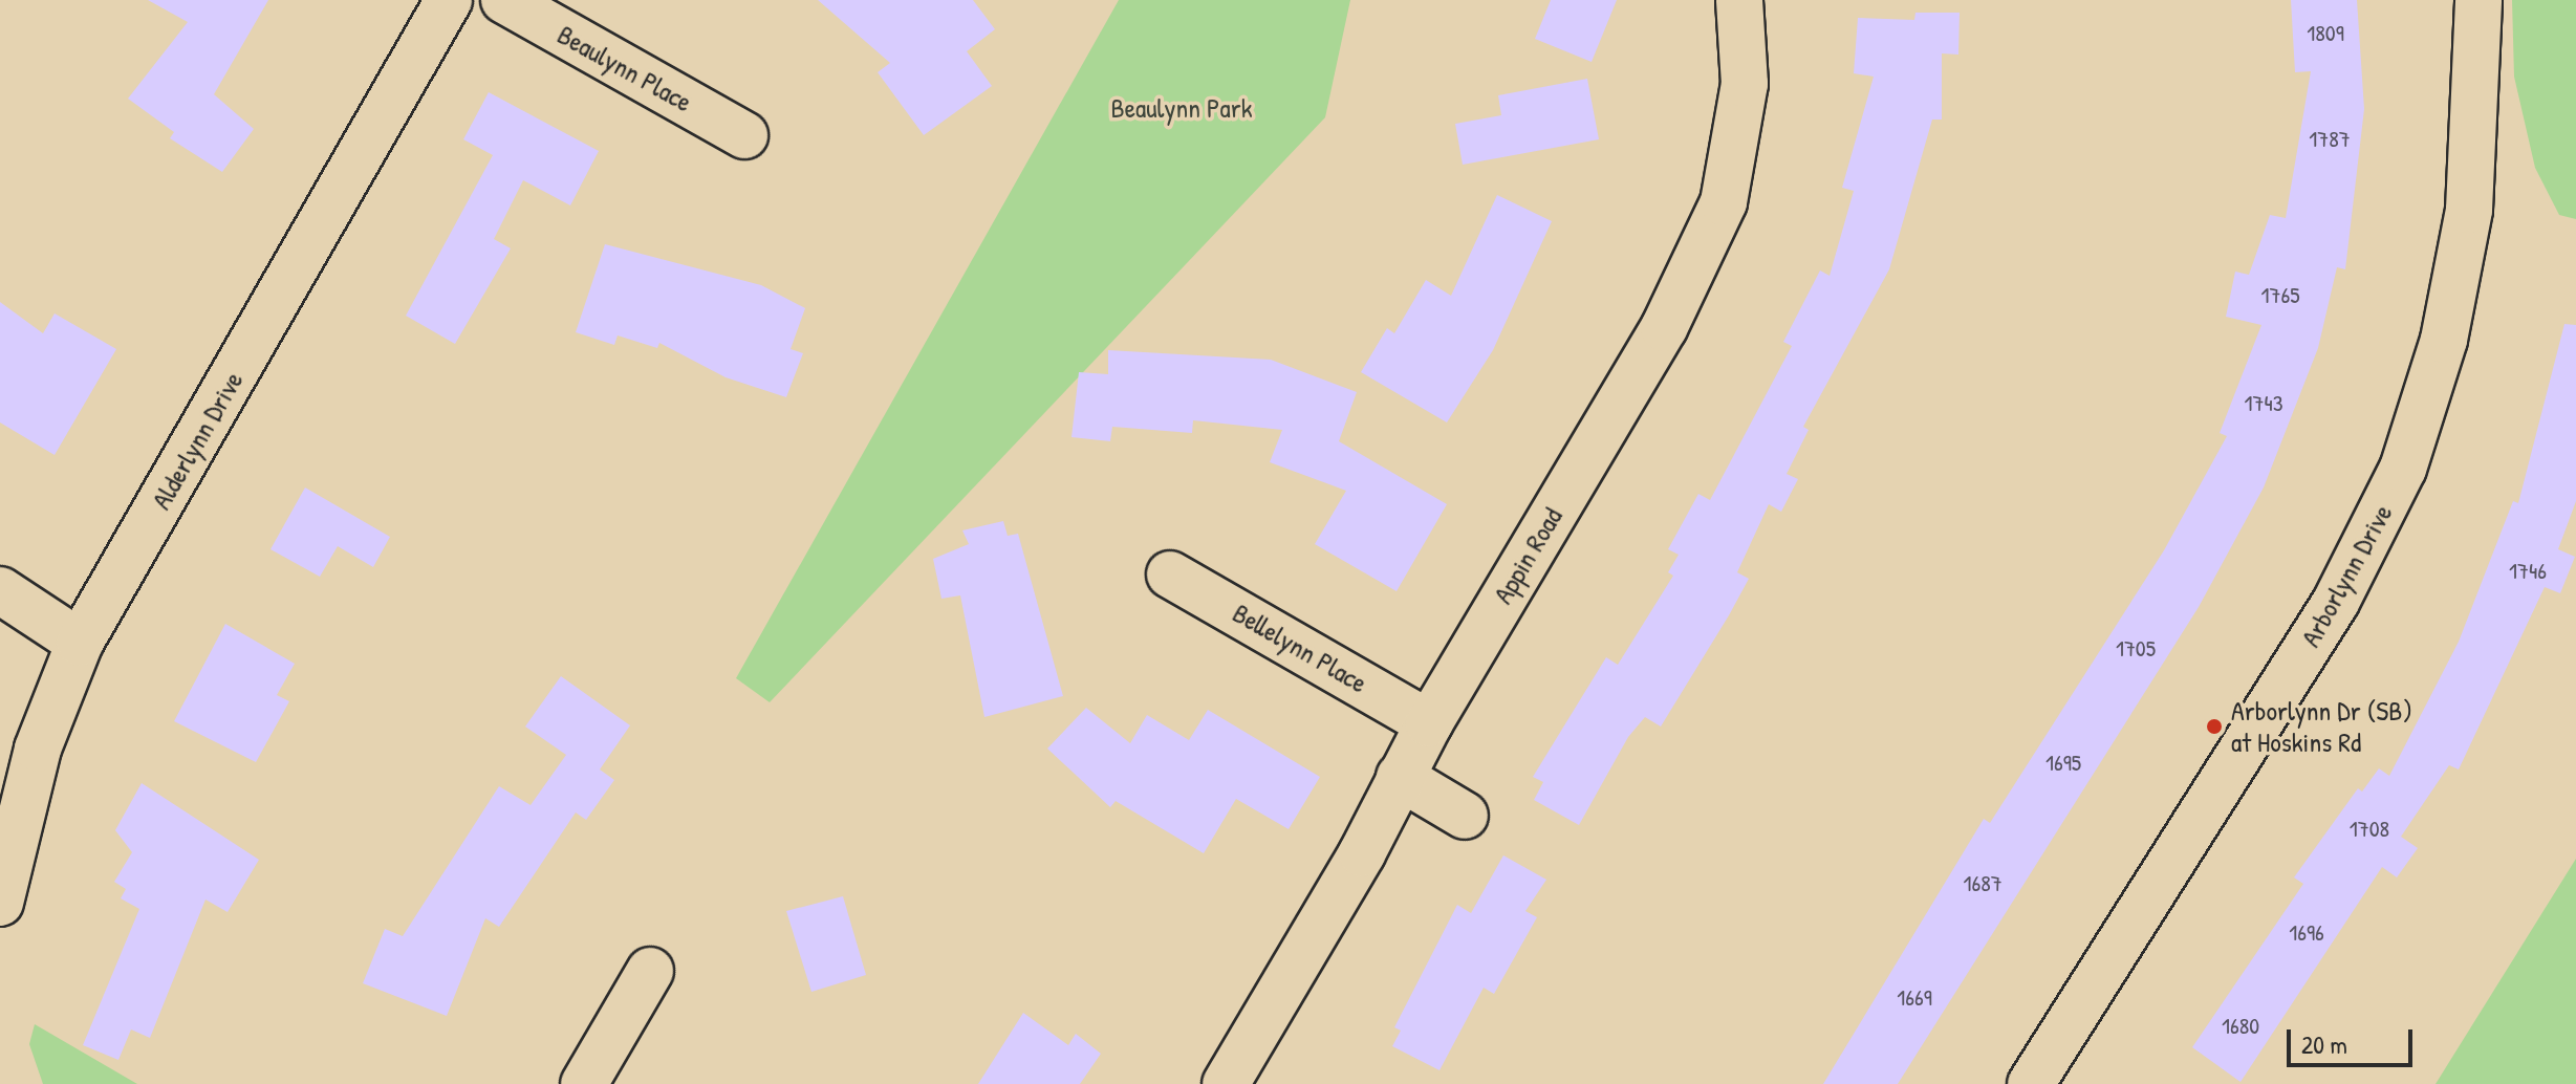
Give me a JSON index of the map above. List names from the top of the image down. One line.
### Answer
{"streets":{"street":["Beaulynn Place","Alderlynn Drive","Appin Road","Arborlynn Drive","Bellelynn Place"]},"crossings":[["Appin Road","Bellelynn Place"]],"parks":["Beaulynn Park"],"places":["Arborlynn Dr (SB) at Hoskins Rd"],"house_numbers":["1809","1787","1765","1743","1746","1705","1695","1708","1687","1696","1669","1680"],"scale_bar":"20 m"}
